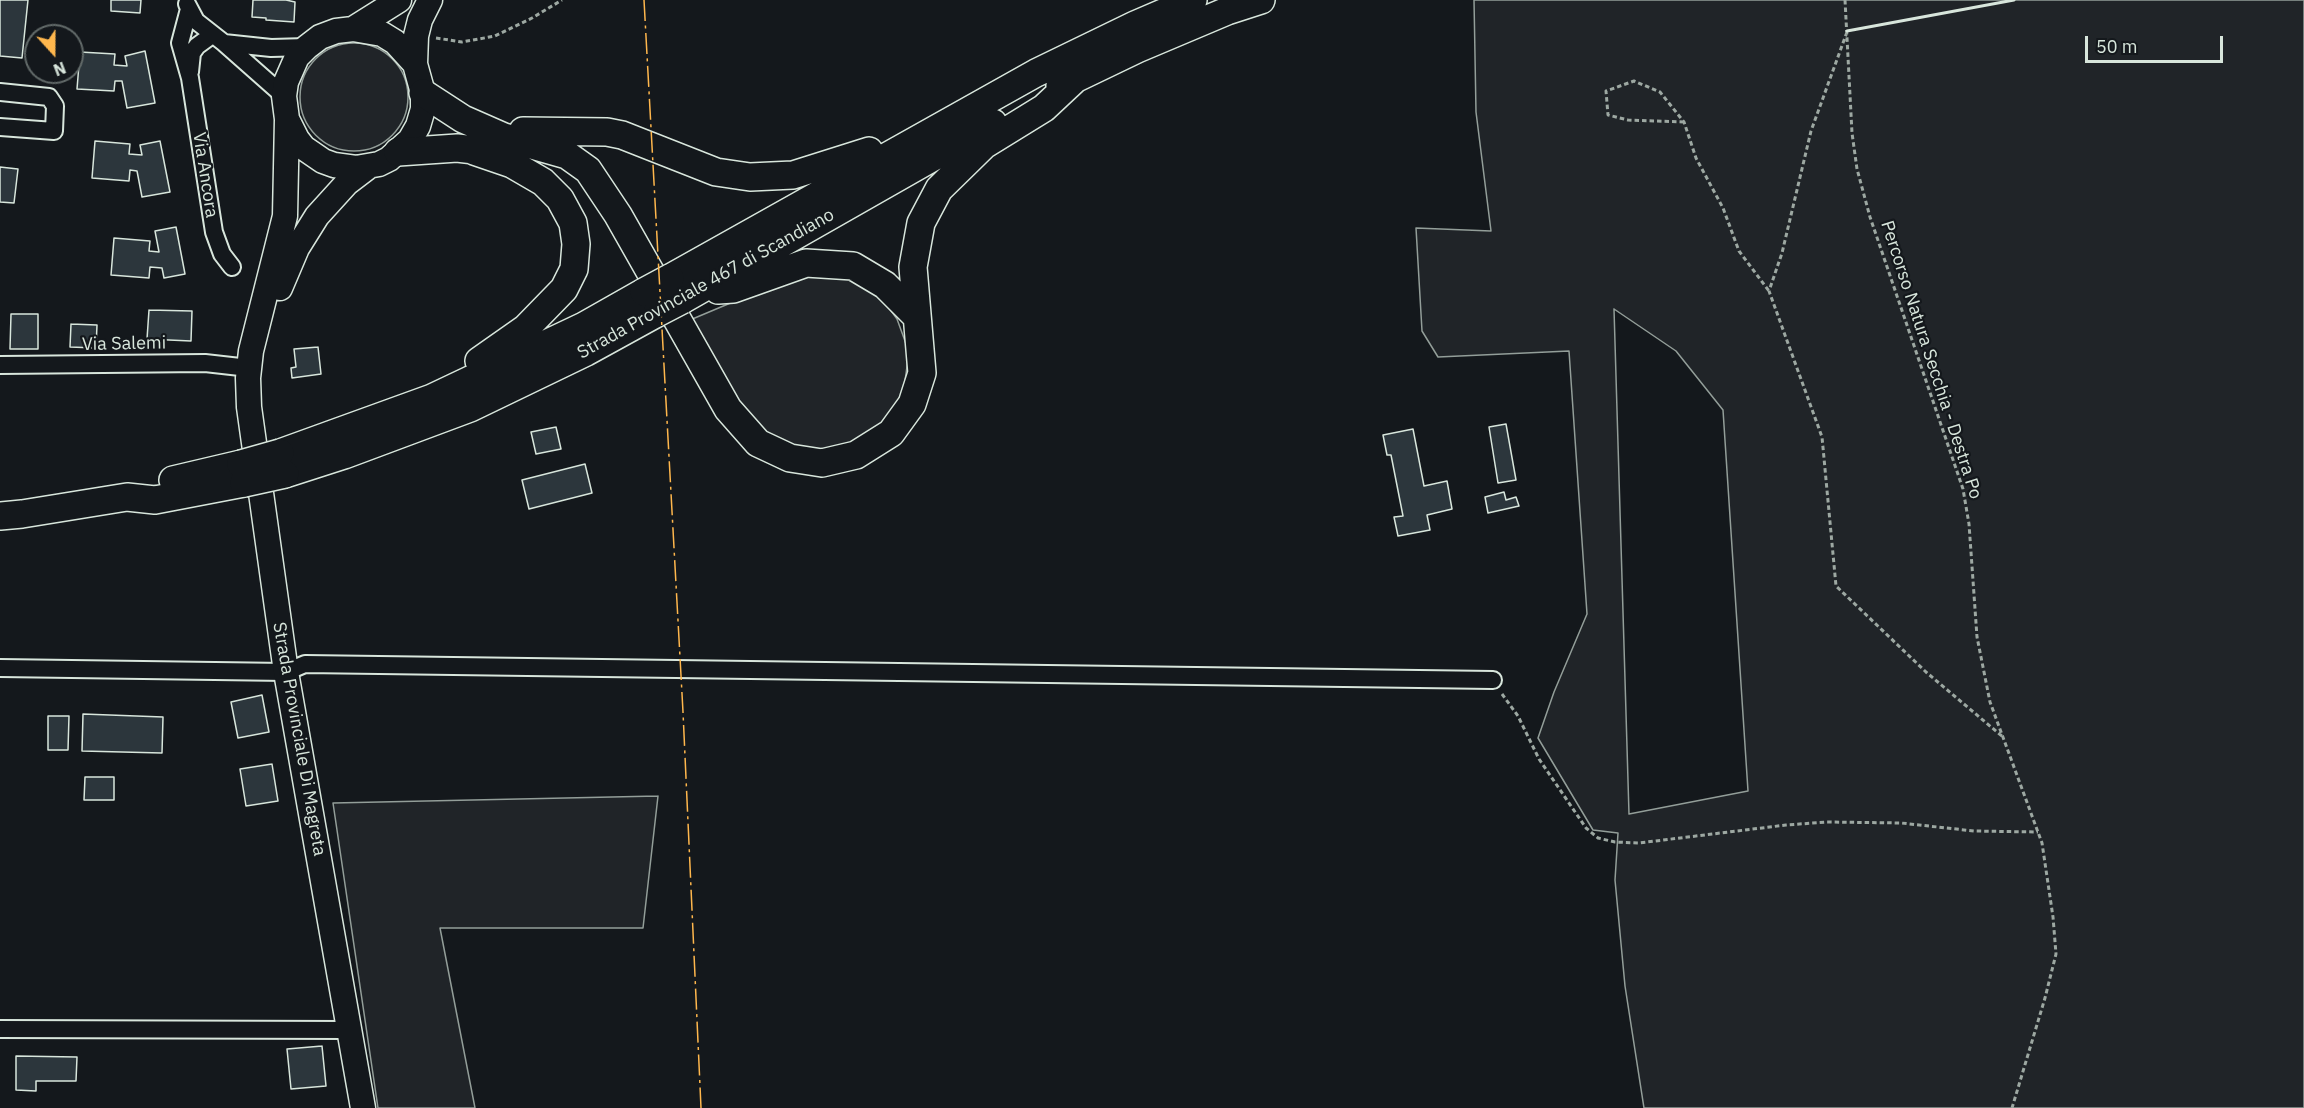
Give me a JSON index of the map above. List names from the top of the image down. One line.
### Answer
{"streets":{"main road":["Via Ancora","Strada Provinciale 467 di Scandiano","Strada Provinciale Di Magreta"],"street":["Via Salemi"],"path":["Percorso Natura Secchia - Destra Po"]},"crossings":[["Via Salemi","Strada Provinciale Di Magreta"]],"scale_bar":"50 m","north":"bottom"}
